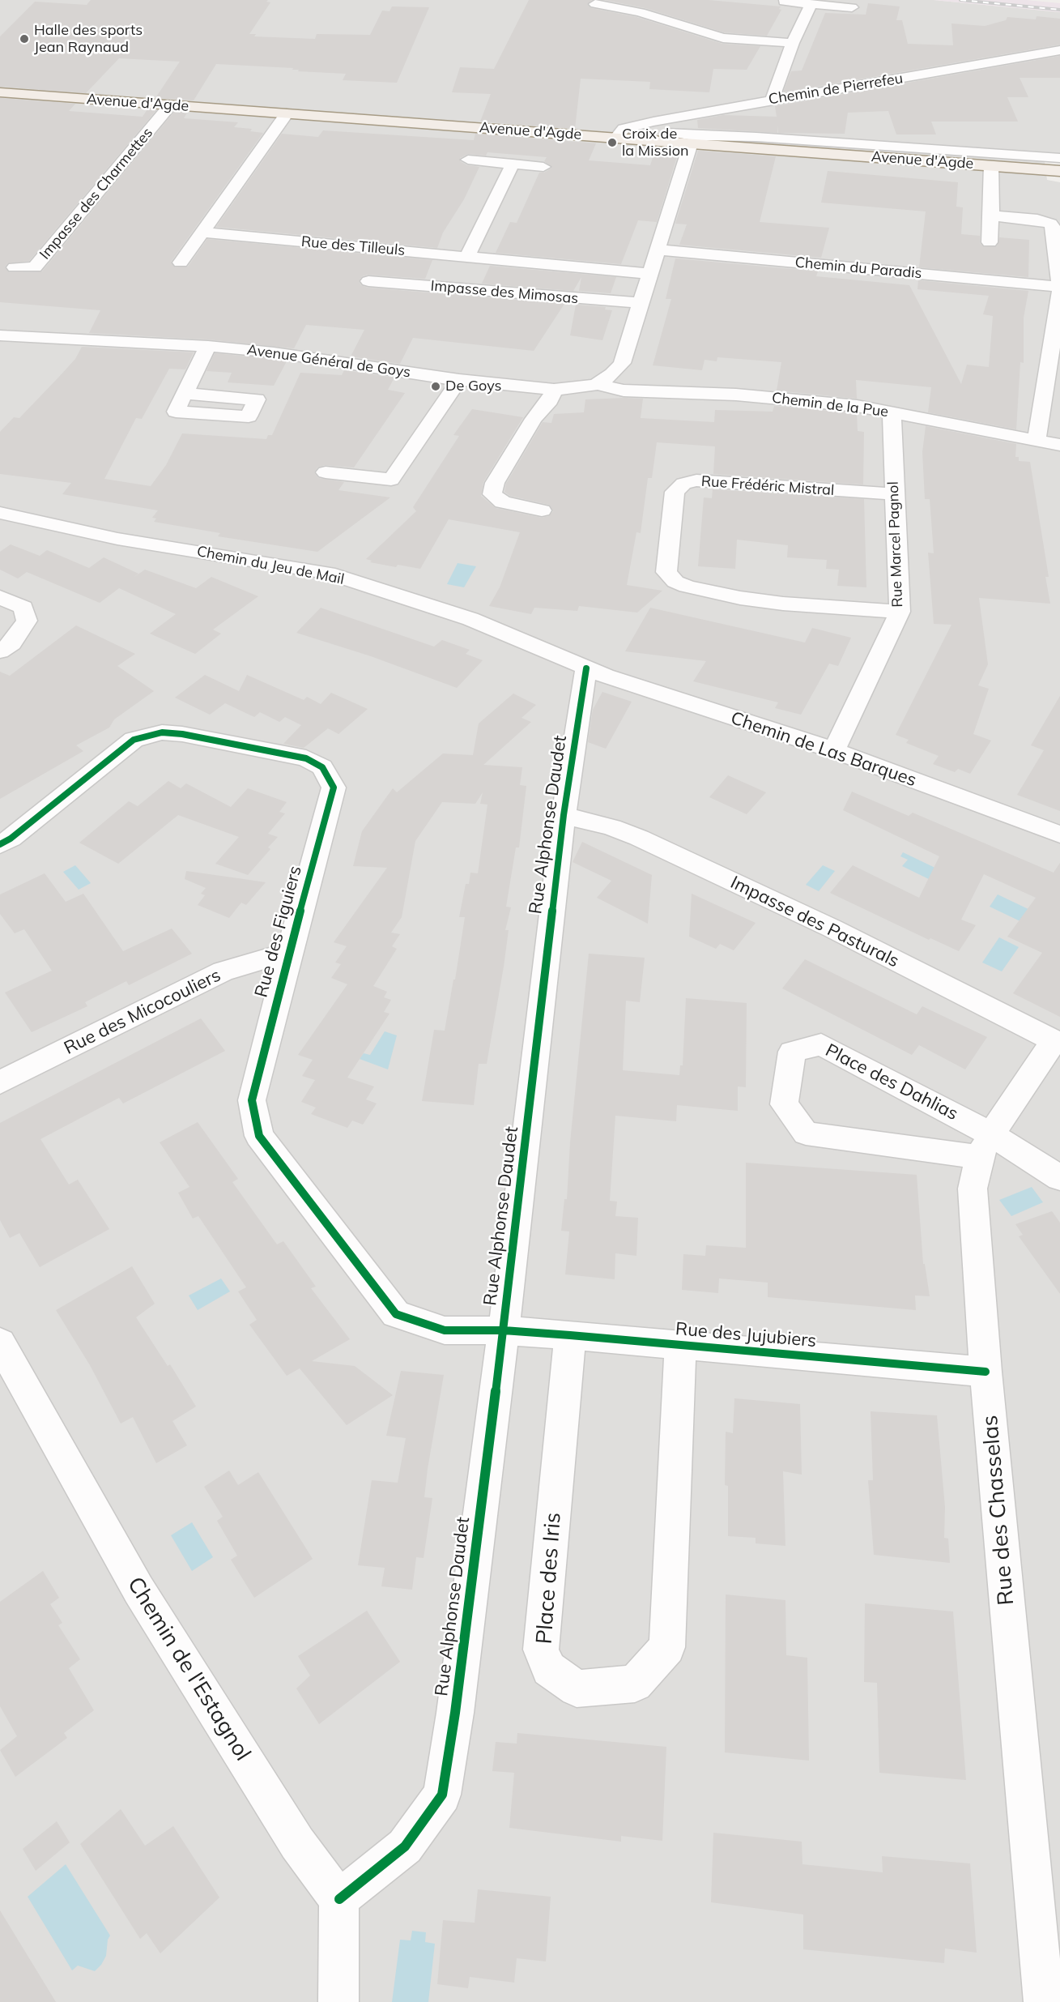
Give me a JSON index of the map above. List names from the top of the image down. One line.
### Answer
{"streets":{"main road":["Avenue d'Agde"],"street":["Chemin de Pierrefeu","Impasse des Charmettes","Rue des Tilleuls","Chemin du Paradis","Impasse des Mimosas","Avenue Général de Goys","Chemin de la Pue","Rue Frédéric Mistral","Rue Marcel Pagnol","Chemin du Jeu de Mail","Chemin de Las Barques","Rue Alphonse Daudet","Impasse des Pasturals","Rue des Figuiers","Rue des Micocouliers","Place des Dahlias","Rue des Jujubiers","Rue des Chasselas","Place des Iris","Chemin de l'Estagnol"]},"crossings":[["Chemin de Pierrefeu","Avenue d'Agde"],["Avenue d'Agde","Impasse des Charmettes"],["Avenue d'Agde","Avenue Général de Goys"],["Rue des Tilleuls","Avenue Général de Goys"],["Chemin du Paradis","Avenue Général de Goys"],["Impasse des Mimosas","Avenue Général de Goys"],["Avenue Général de Goys","Chemin de la Pue"],["Chemin de la Pue","Rue Marcel Pagnol"],["Rue Frédéric Mistral","Rue Marcel Pagnol"],["Rue Marcel Pagnol","Chemin de Las Barques"],["Chemin du Jeu de Mail","Chemin de Las Barques"],["Chemin du Jeu de Mail","Rue Alphonse Daudet"],["Chemin de Las Barques","Rue Alphonse Daudet"],["Rue Alphonse Daudet","Impasse des Pasturals"],["Rue Alphonse Daudet","Rue des Figuiers"],["Rue Alphonse Daudet","Rue des Jujubiers"],["Rue Alphonse Daudet","Chemin de l'Estagnol"],["Impasse des Pasturals","Rue des Chasselas"],["Rue des Figuiers","Rue des Micocouliers"],["Rue des Figuiers","Rue des Jujubiers"],["Place des Dahlias","Rue des Chasselas"],["Rue des Jujubiers","Rue des Chasselas"],["Rue des Jujubiers","Place des Iris"]],"places":["Halle des sports Jean Raynaud","Croix de la Mission","De Goys"]}
